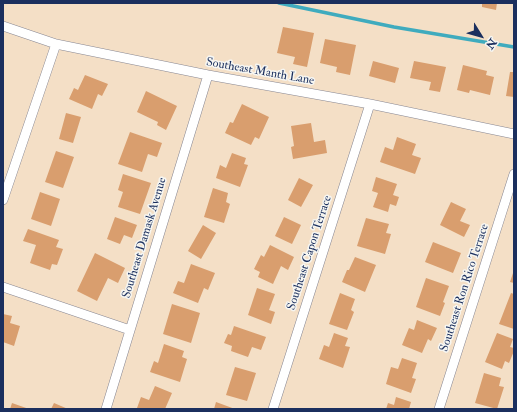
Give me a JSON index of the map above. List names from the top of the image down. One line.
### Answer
{"streets":{"street":["Southeast Manth Lane","Southeast Damask Avenue","Southeast Capon Terrace","Southeast Ron Rico Terrace"]},"crossings":[["Southeast Manth Lane","Southeast Damask Avenue"],["Southeast Manth Lane","Southeast Capon Terrace"]],"north":"bottom right"}
